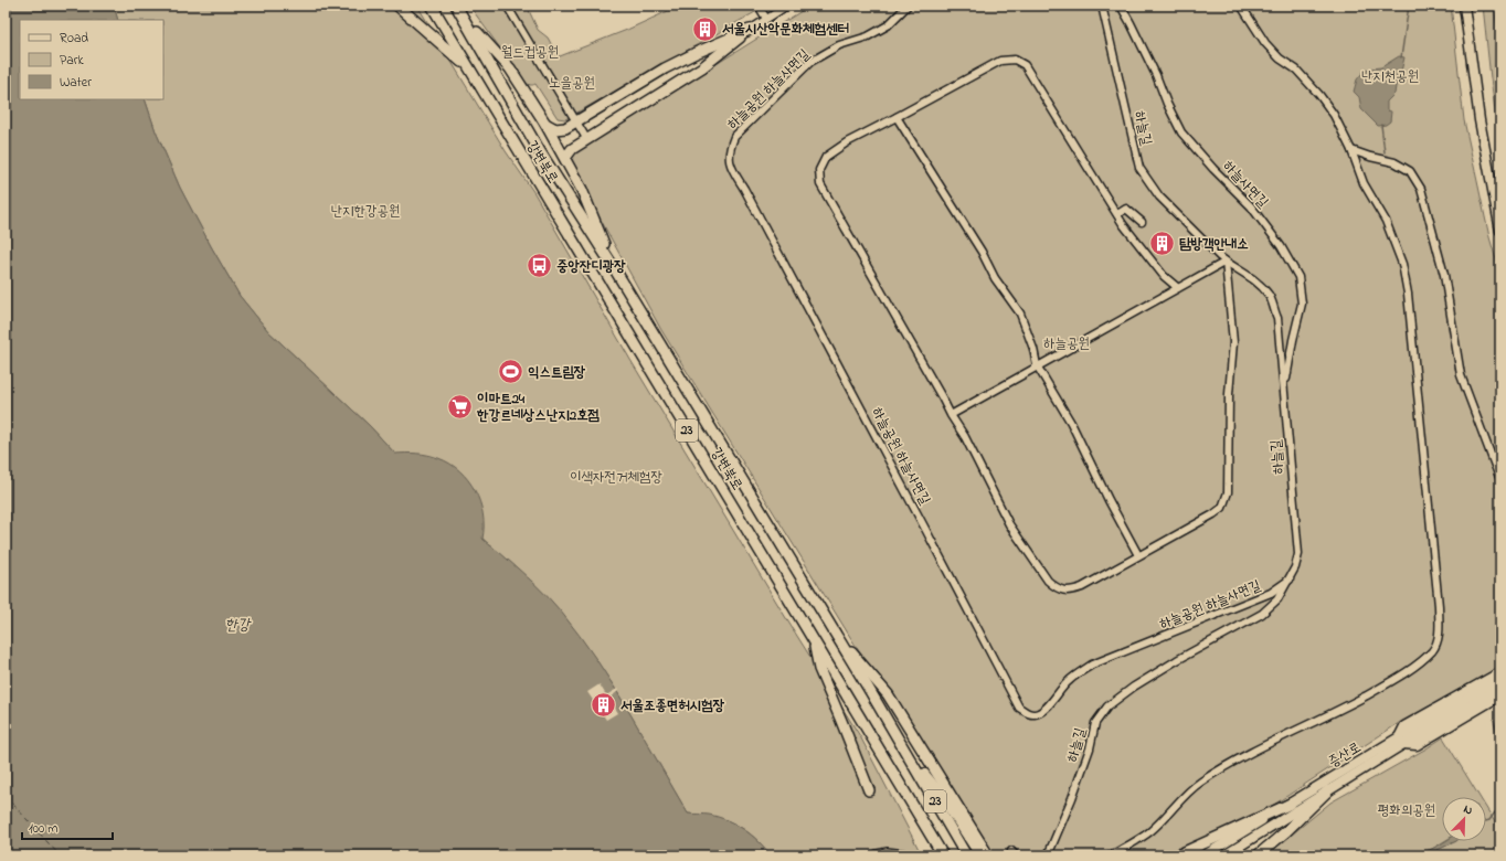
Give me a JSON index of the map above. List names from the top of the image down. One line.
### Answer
{"streets":{"highway":["강변북로","23"],"main road":["증산로"],"street":["하늘공원 하늘사면길","하늘길","하늘사면길"]},"crossings":[["하늘공원 하늘사면길","하늘길"],["하늘길","하늘사면길"]],"water":["한강"],"parks":["월드컵공원","난지천공원","노을공원","난지한강공원","하늘공원","이색자전거체험장","평화의공원"],"places":{"building":["서울시산악문화체험센터","탐방객안내소","서울조종면허시험장"],"bus stop":["중앙잔디광장"],"sports":["익스트림장"],"supermarket":["이마트24 한강르네상스난지2호점"]},"legend":["Road","Park","Water"],"scale_bar":"100 m","north":"top right"}
